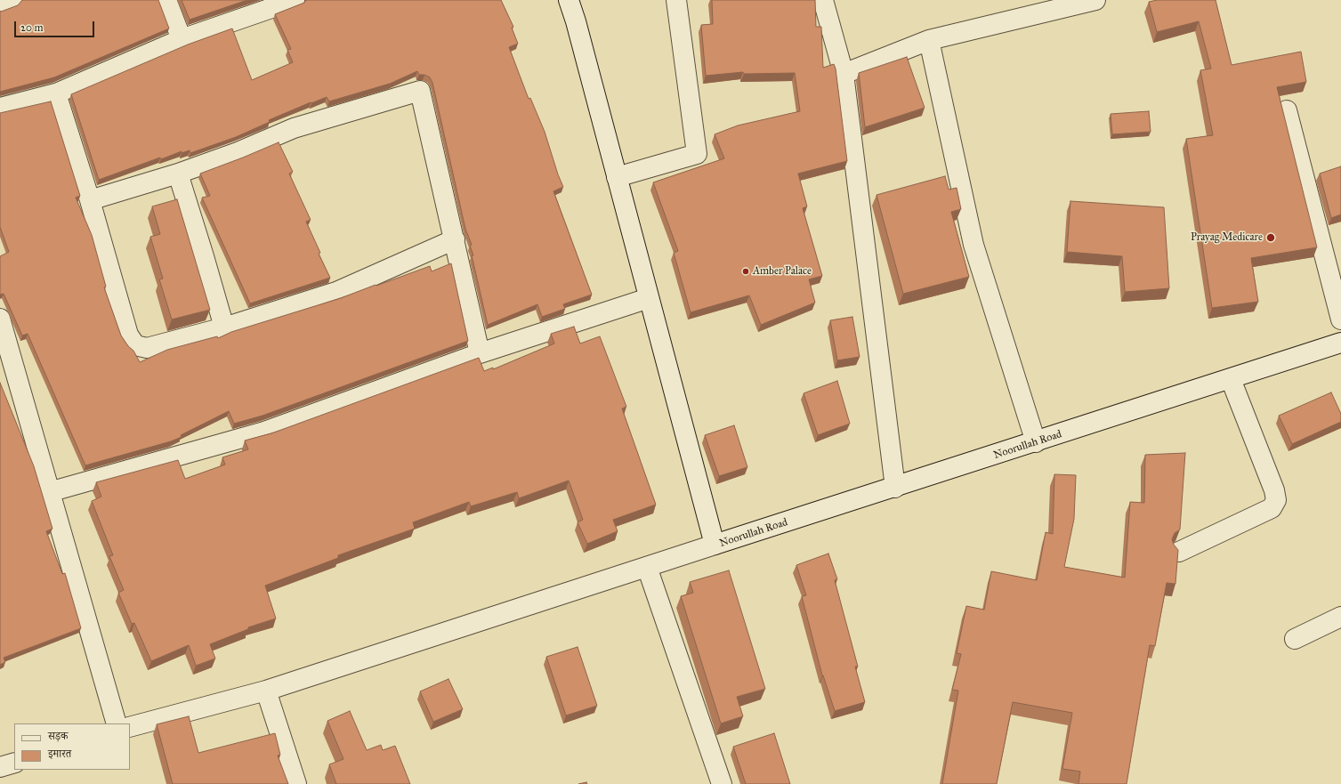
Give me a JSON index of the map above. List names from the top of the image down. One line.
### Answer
{"streets":{"street":["Noorullah Road"]},"places":["Prayag Medicare","Amber Palace"],"legend":["सड़क","इमारत"],"scale_bar":"20 m"}
